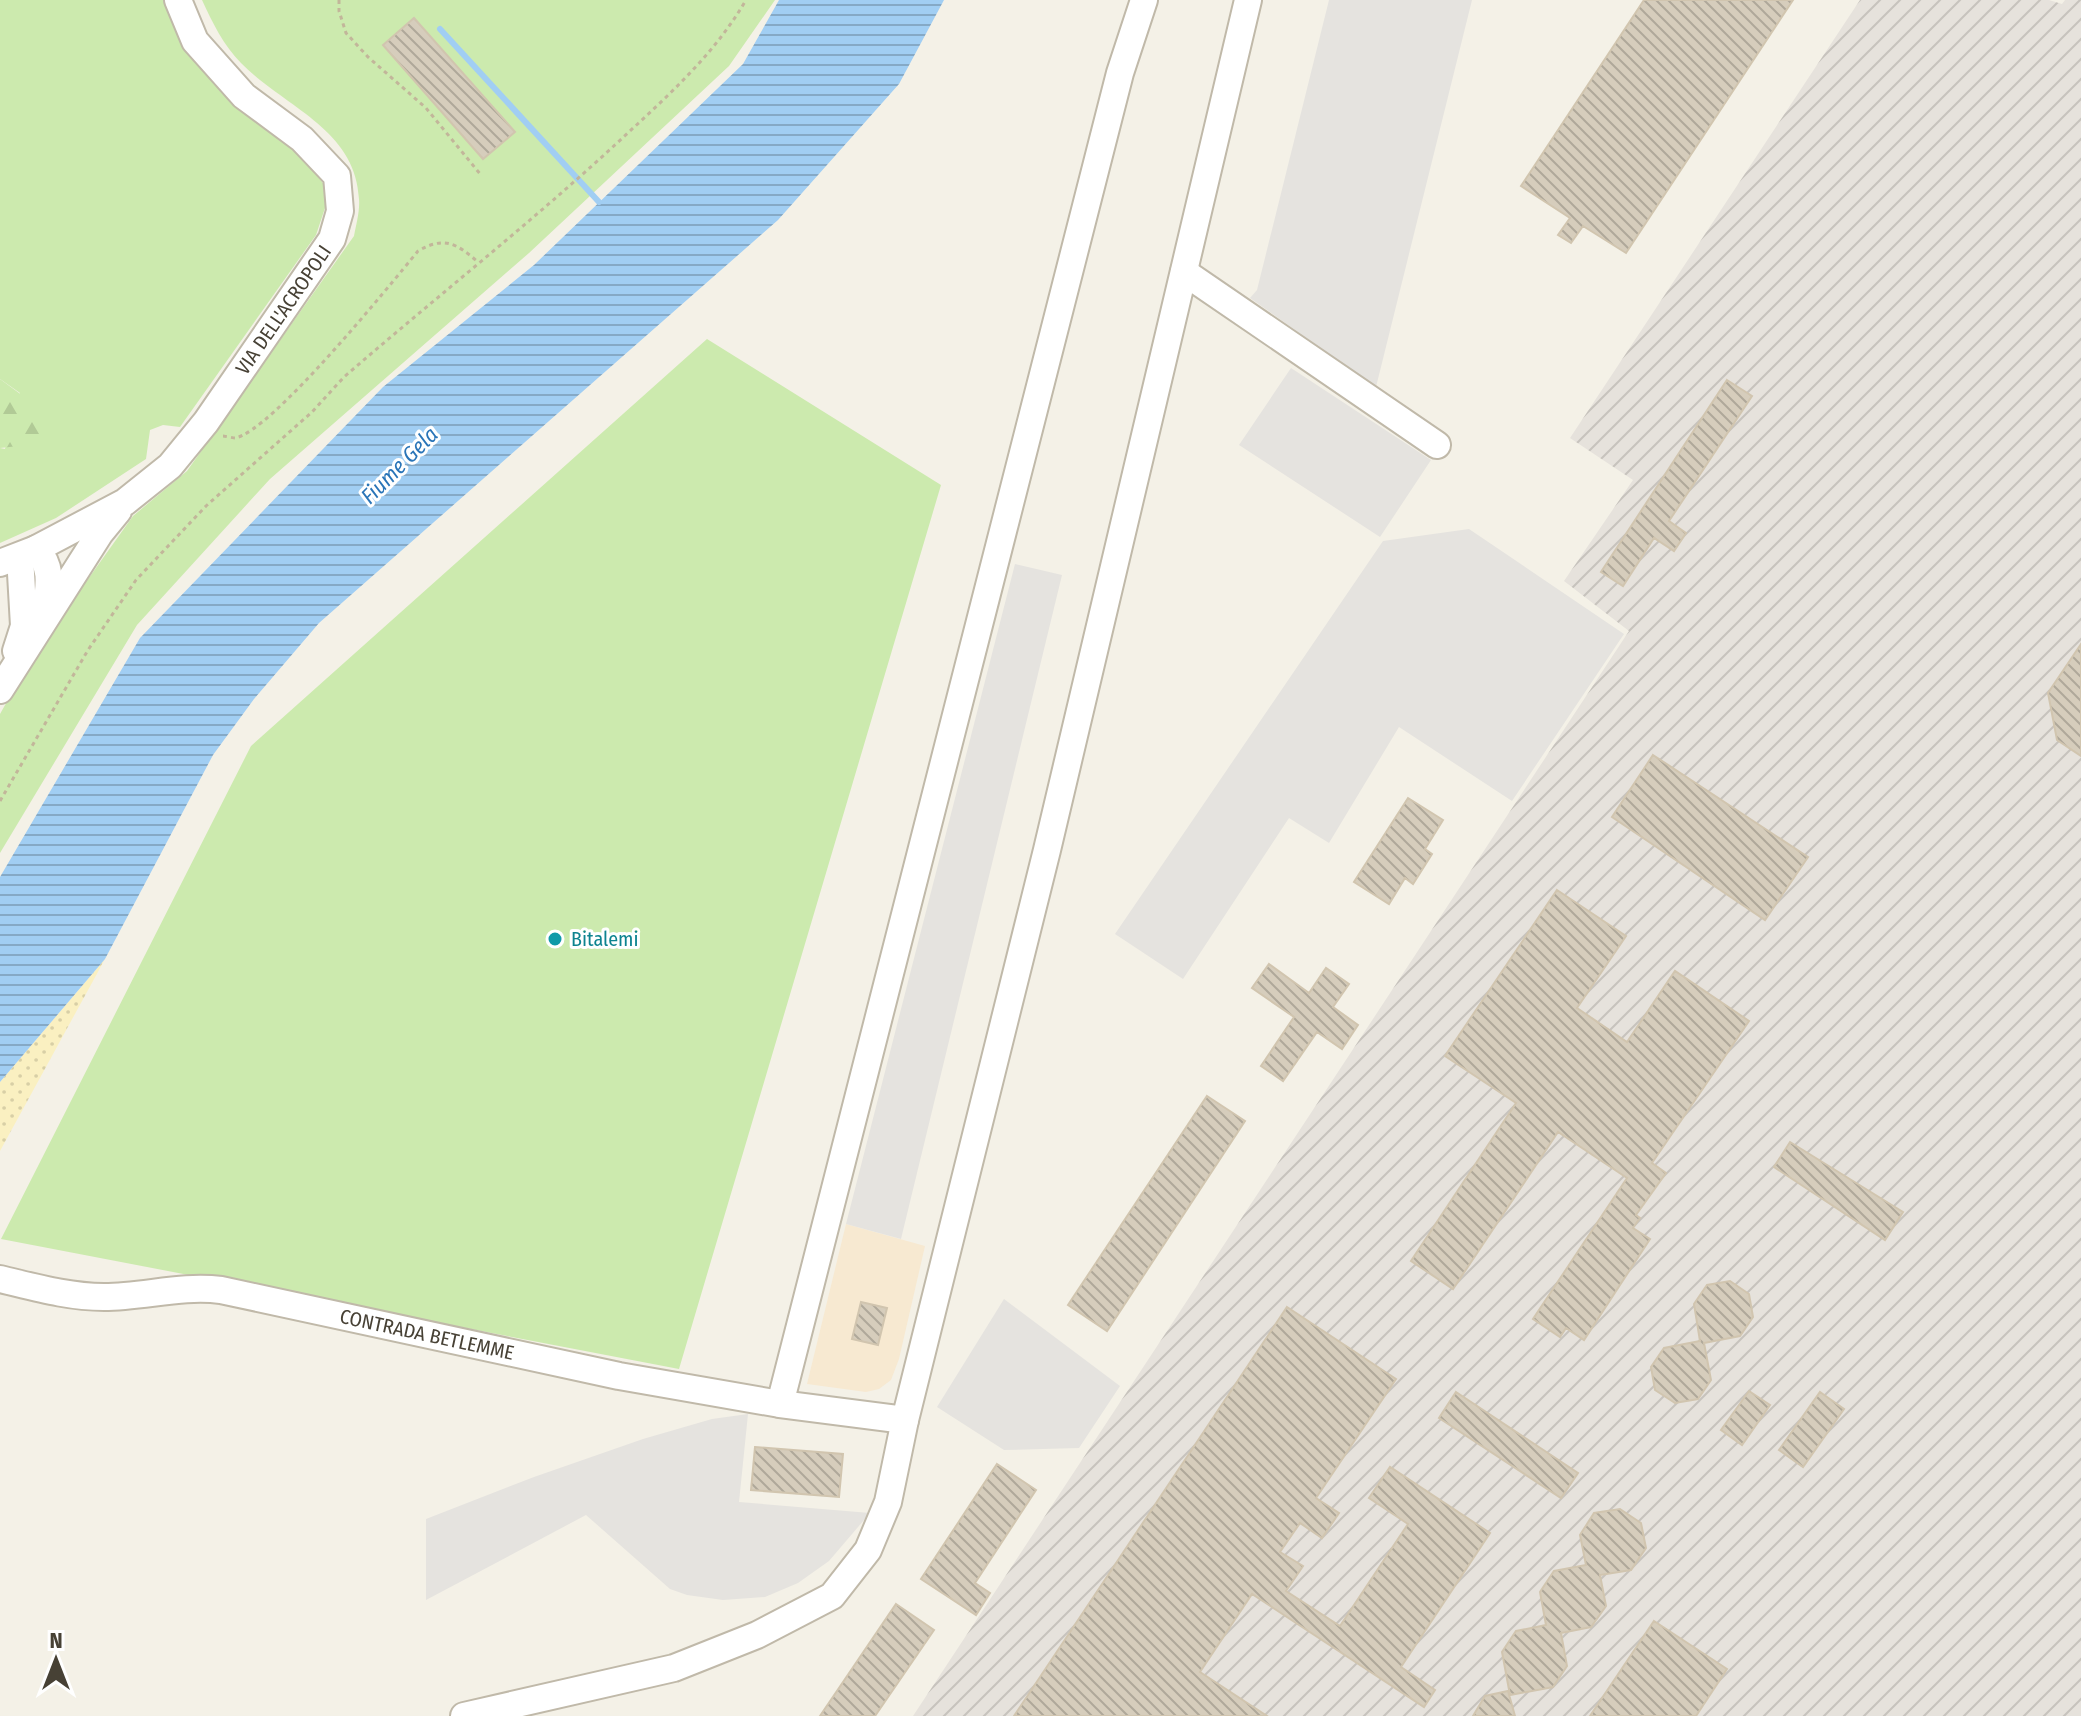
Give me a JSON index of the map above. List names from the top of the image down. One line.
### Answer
{"streets":{"street":["VIA DELL'ACROPOLI","CONTRADA BETLEMME"]},"water":["Fiume Gela"],"places":["Bitalemi"],"north":"top"}
